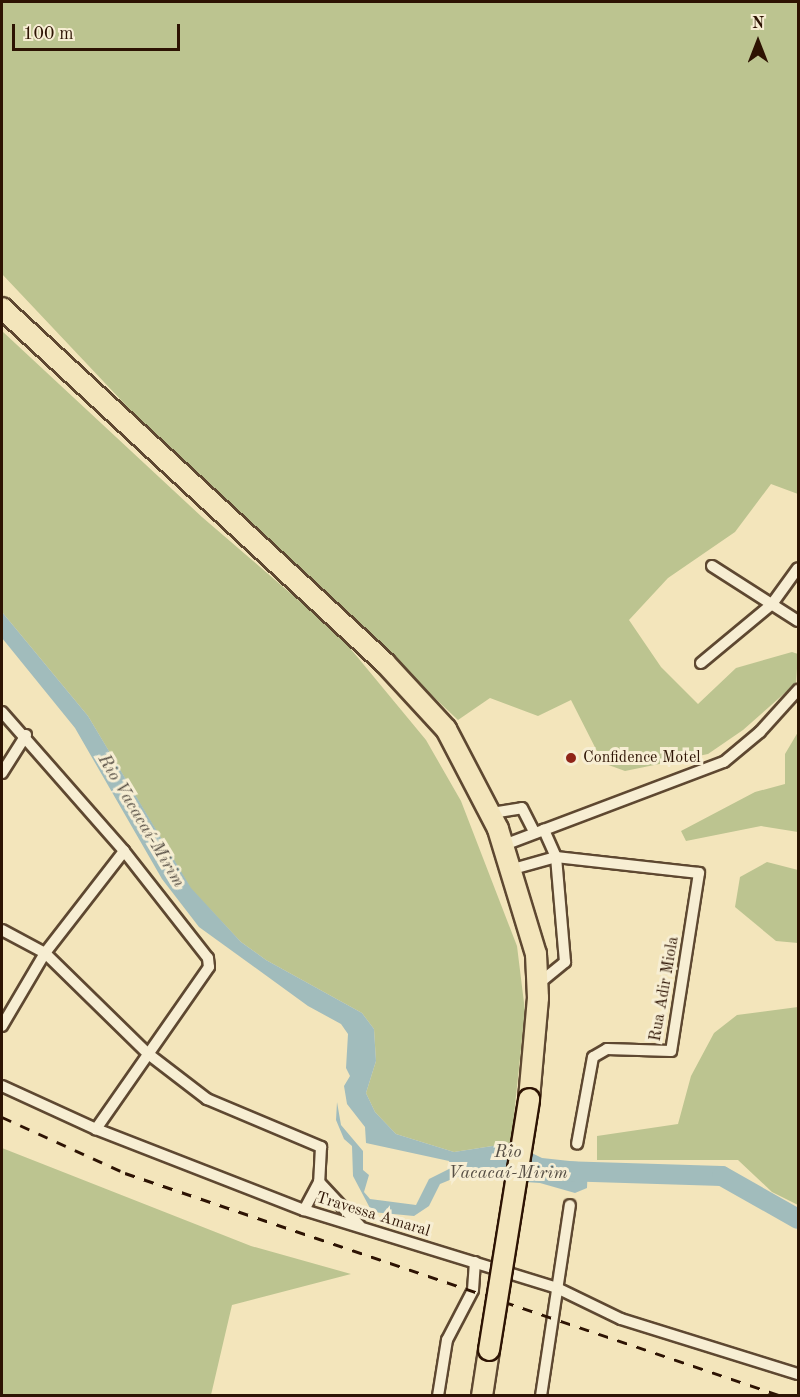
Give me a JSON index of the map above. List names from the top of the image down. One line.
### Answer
{"streets":{"street":["Rua Adir Miola","Travessa Amaral"]},"water":["Rio Vacacaí-Mirim"],"places":["Confidence Motel"],"scale_bar":"100 m","north":"top"}
